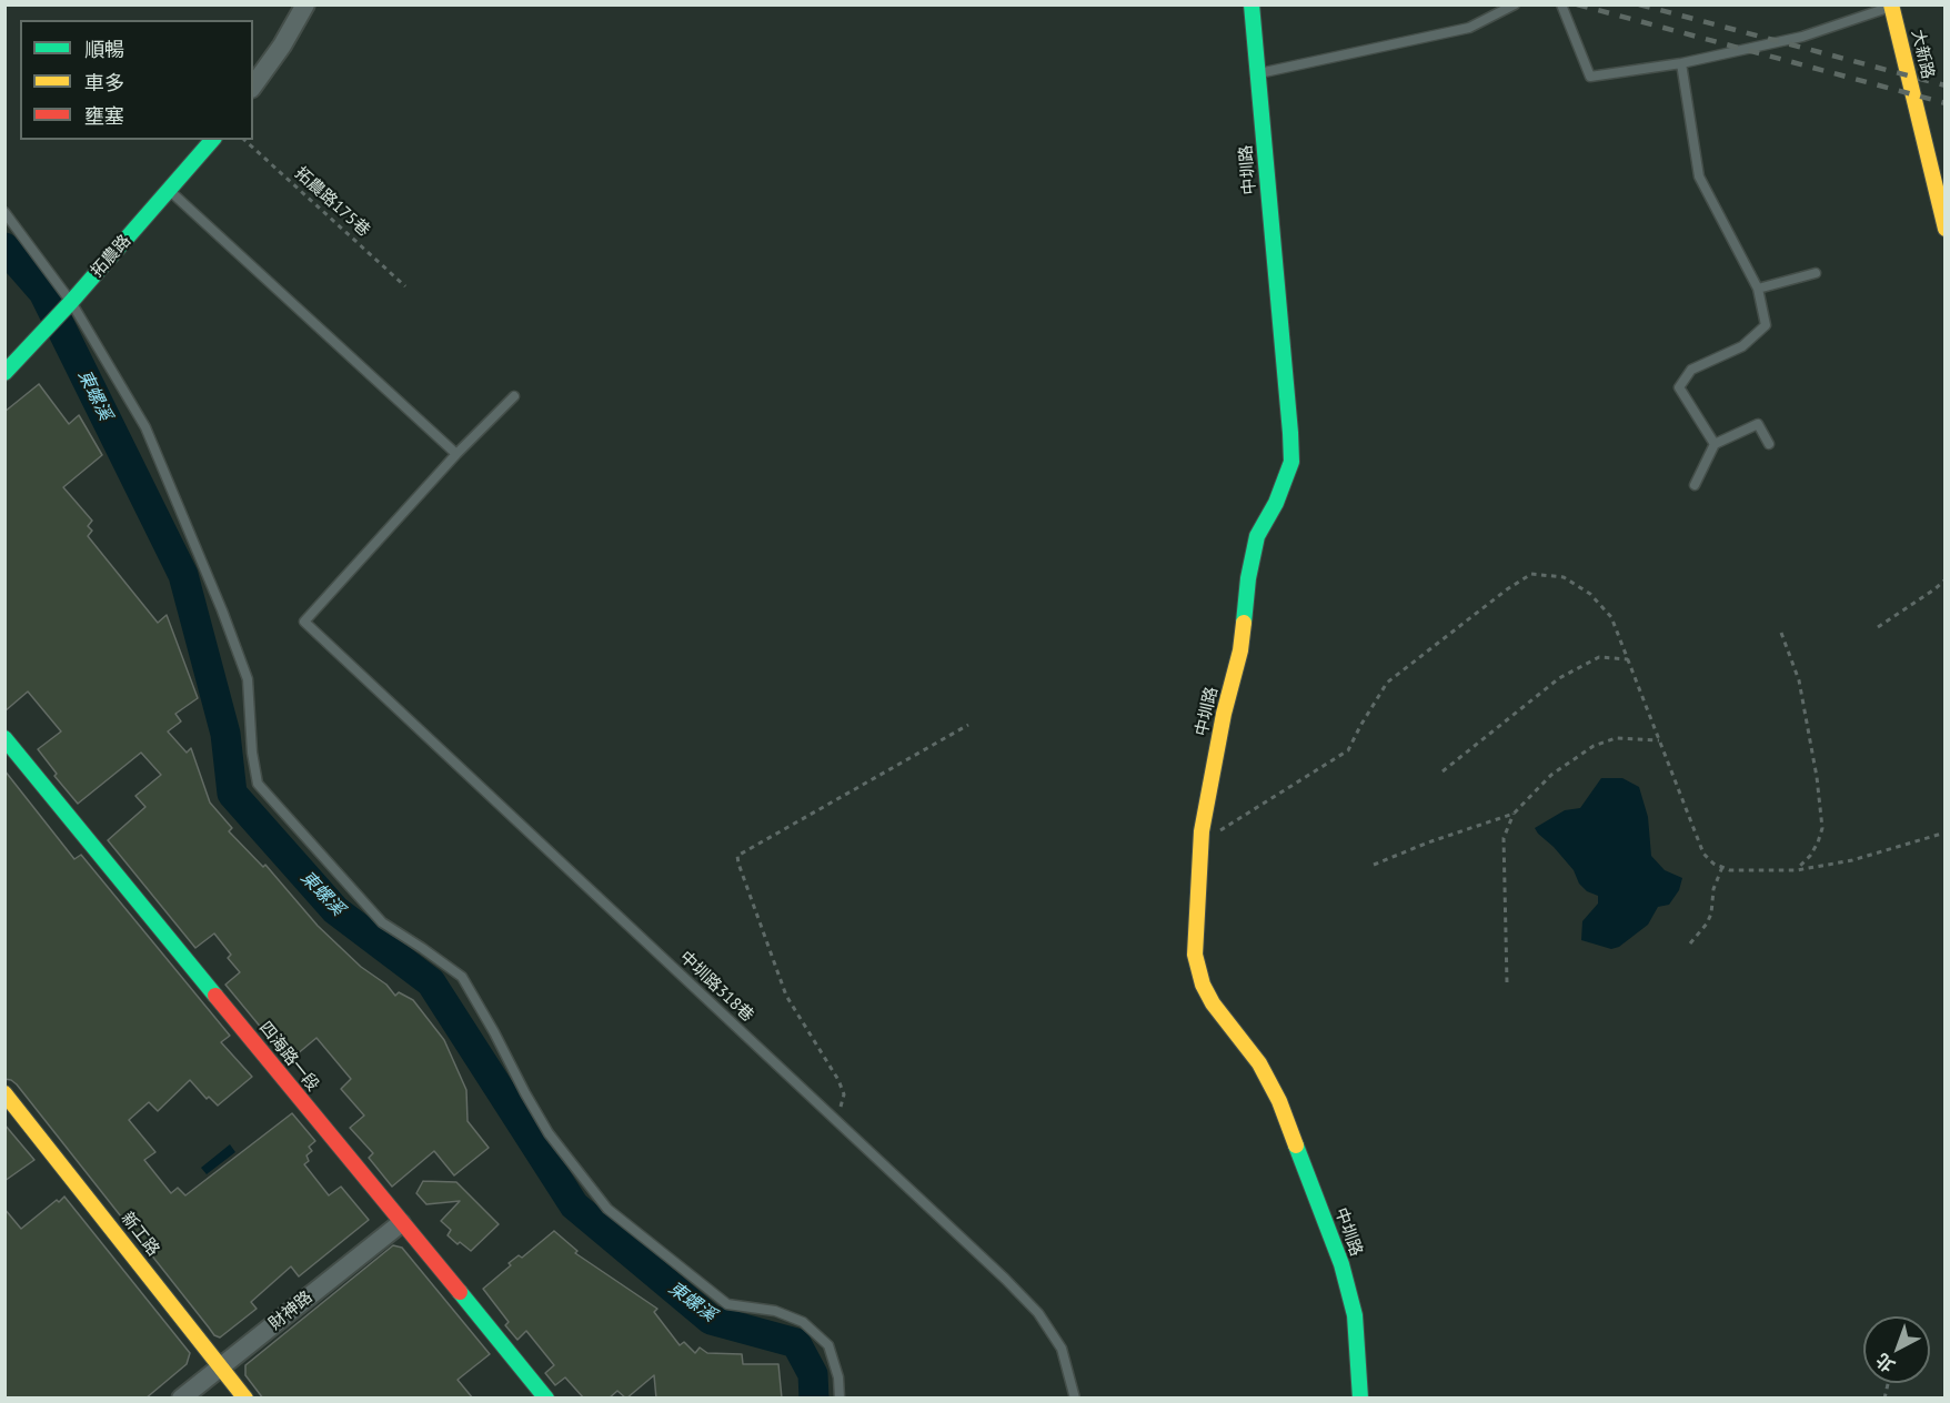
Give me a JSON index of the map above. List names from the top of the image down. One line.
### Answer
{"streets":{"street":["大新路","中圳路","拓農路","四海路一段","新工路","財神路"],"lane":["中圳路318巷"],"path":["拓農路175巷"]},"crossings":[["四海路一段","財神路"],["新工路","財神路"]],"water":["東螺溪"],"legend":["順暢","車多","壅塞"],"north":"bottom left"}
